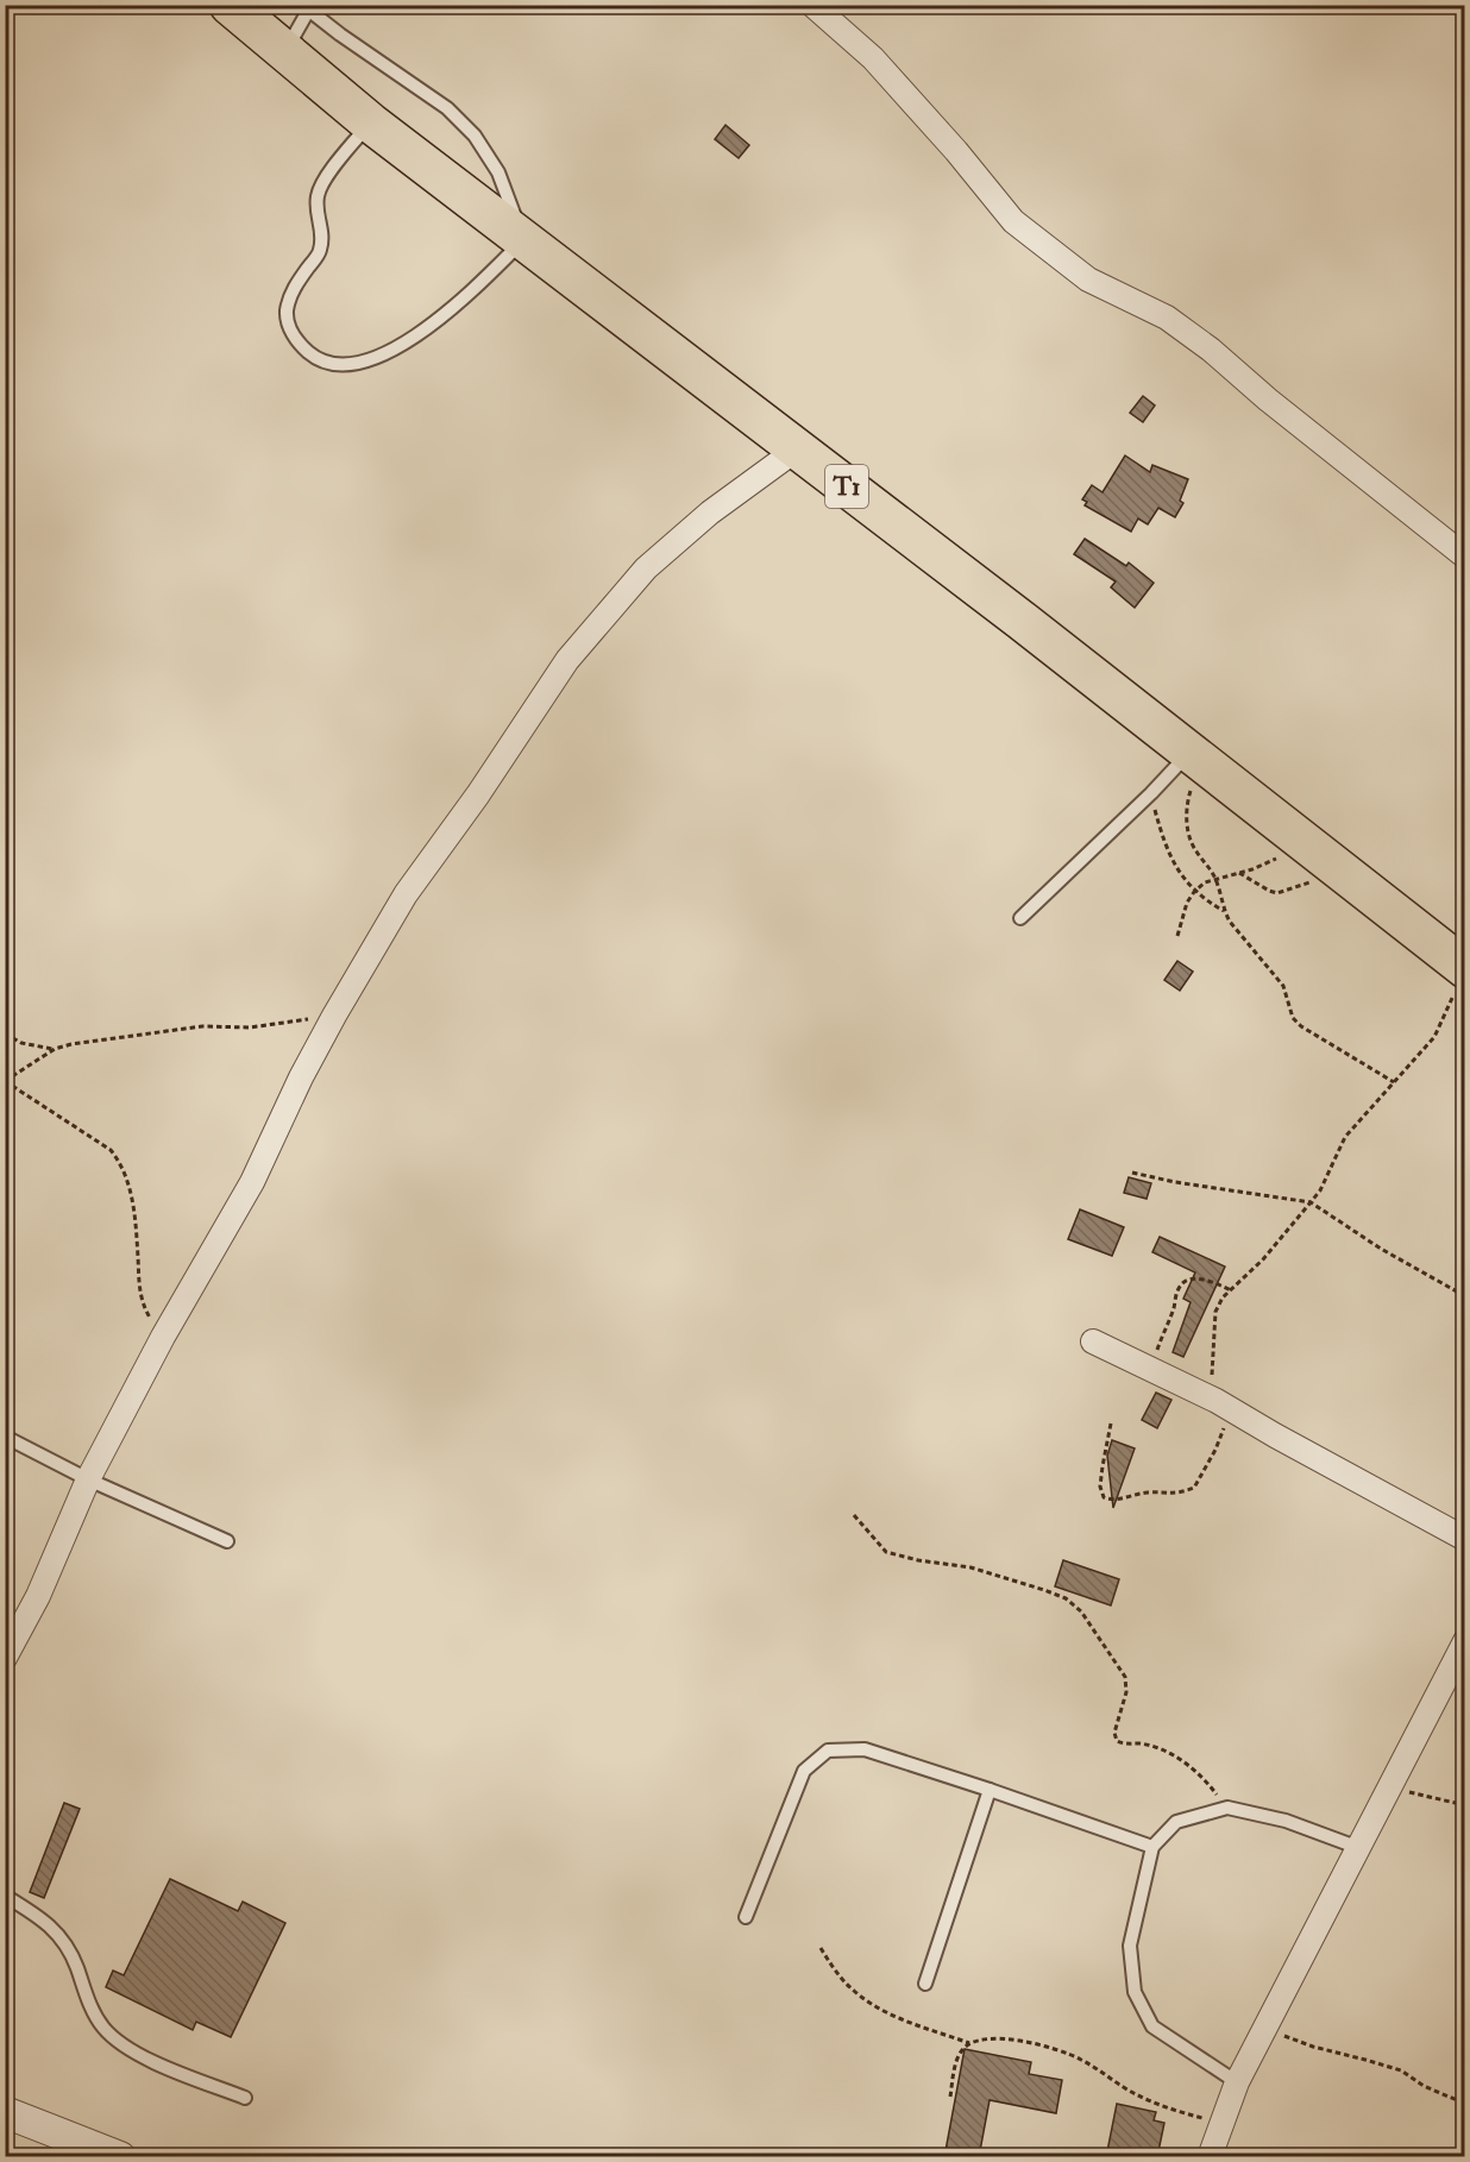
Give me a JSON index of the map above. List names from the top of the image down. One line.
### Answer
{"streets":{"highway":["T1"]}}
